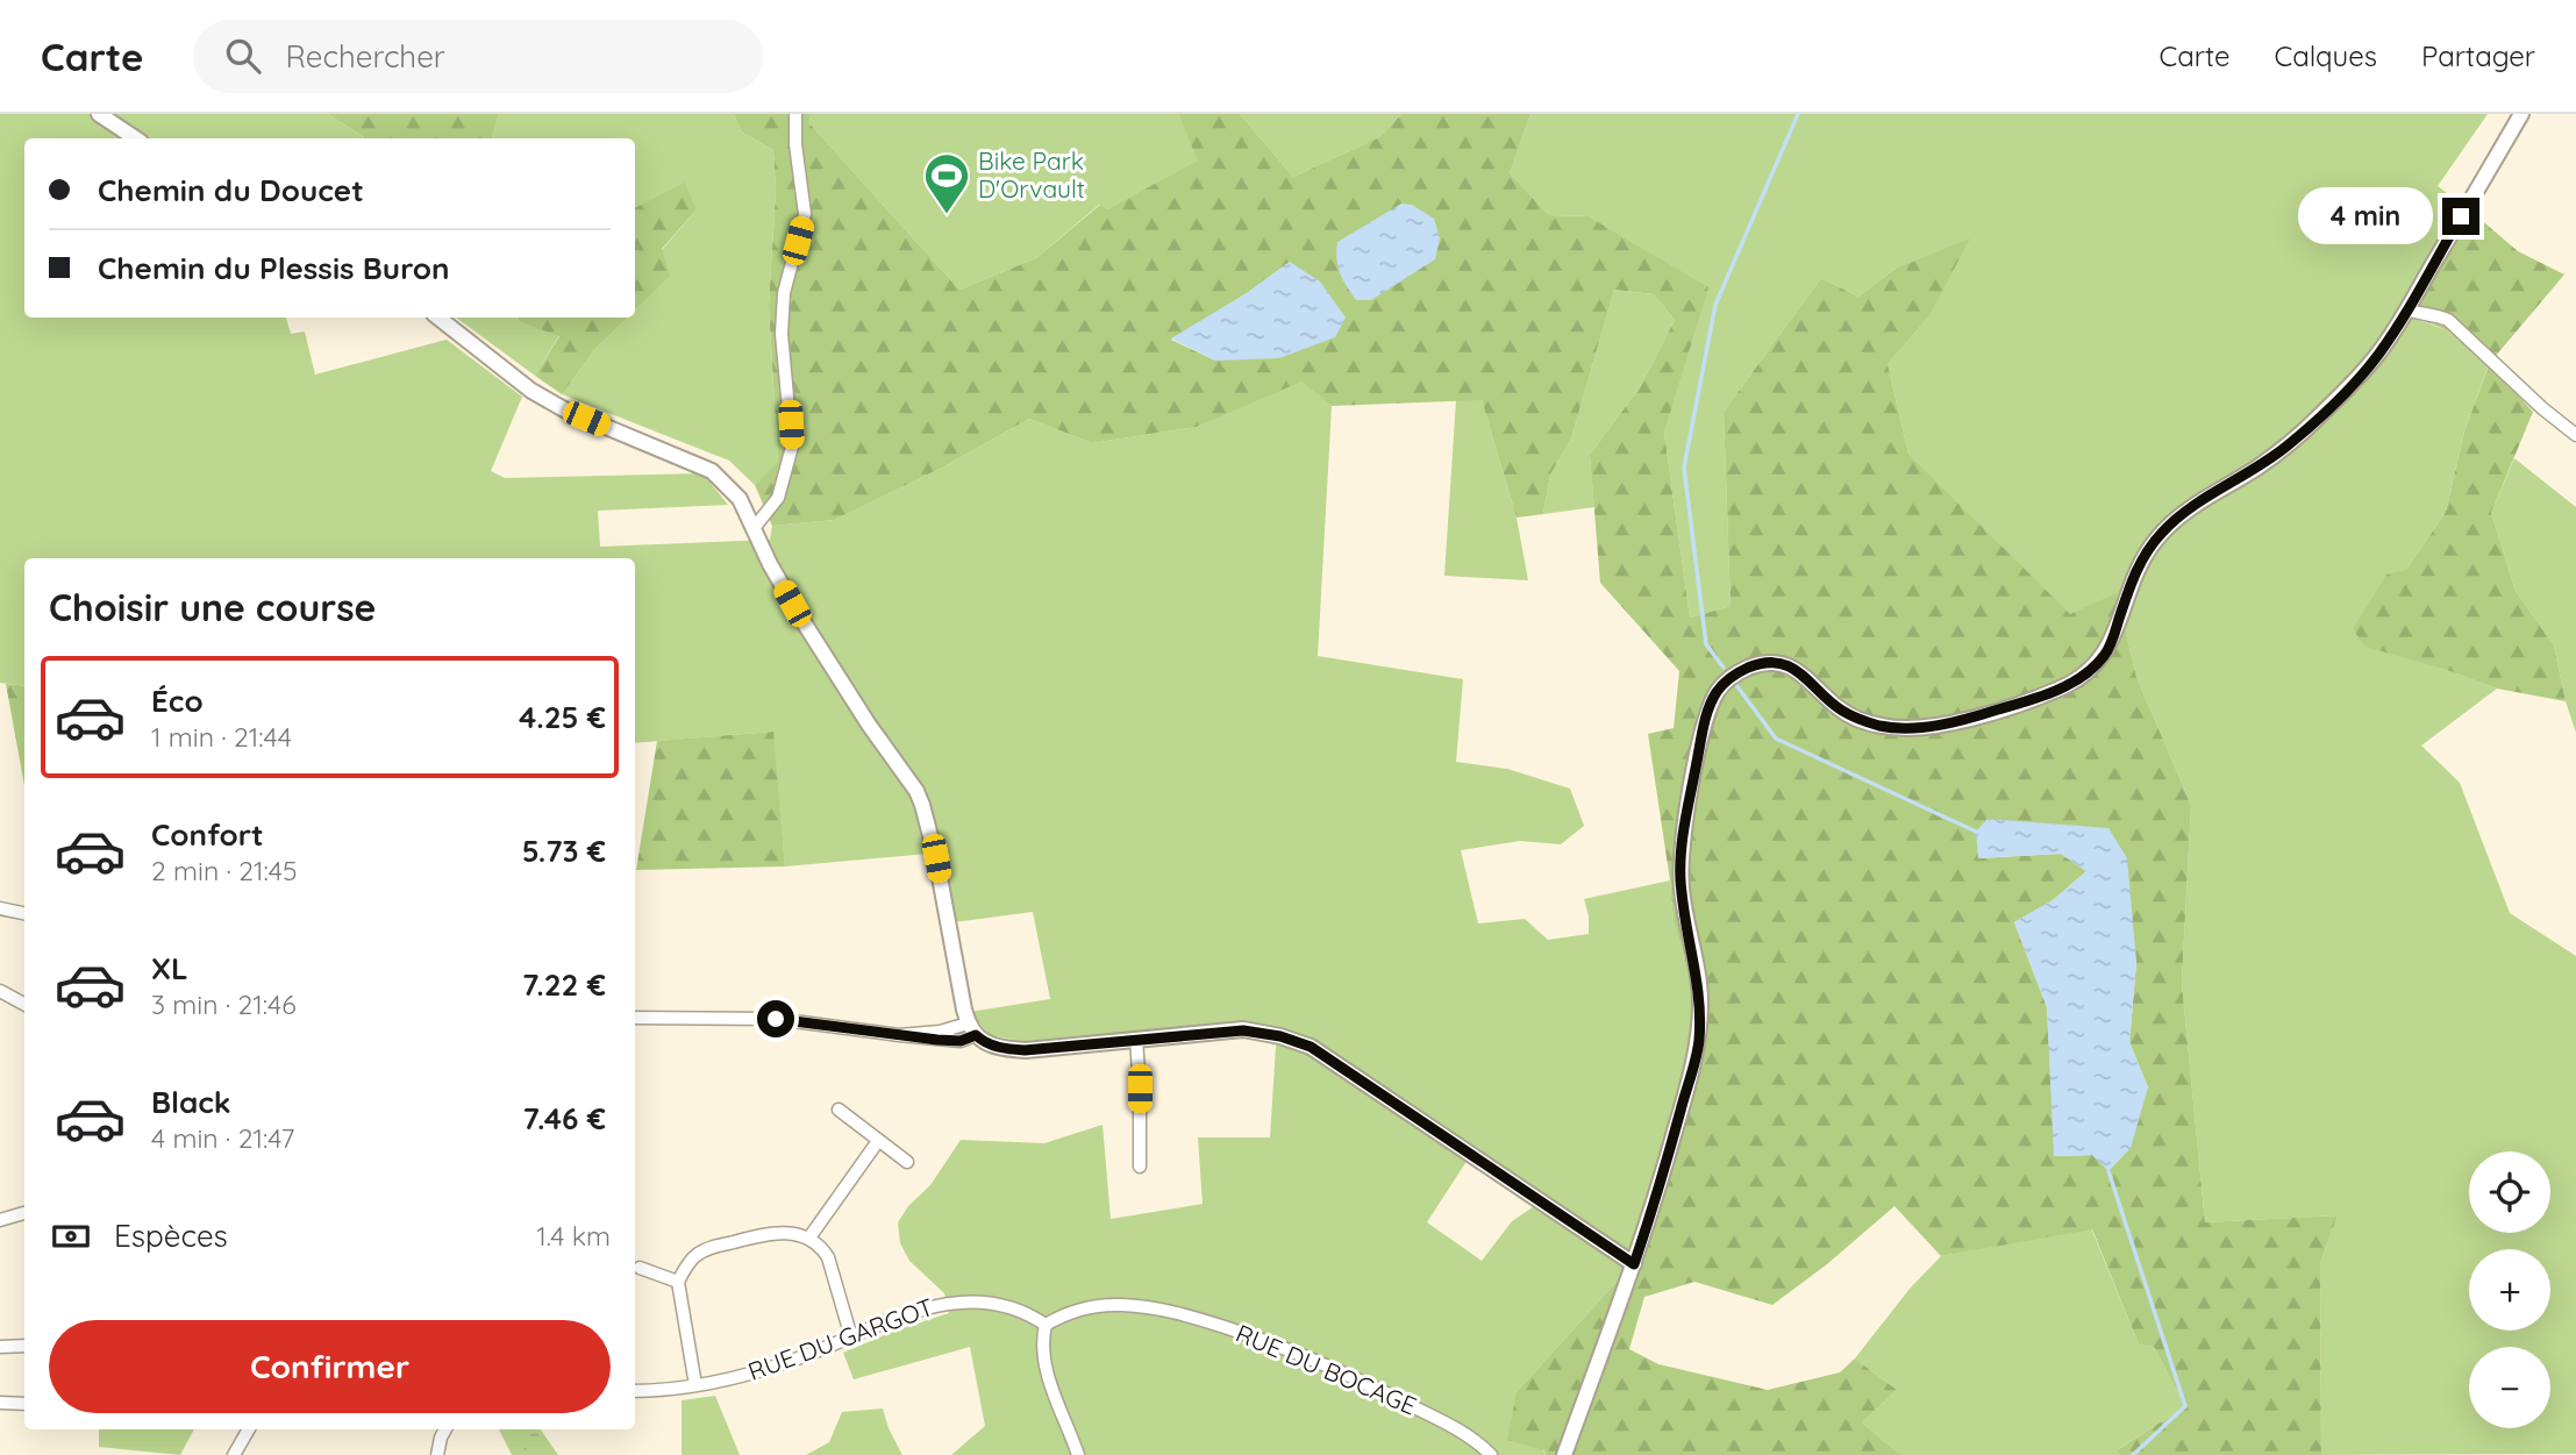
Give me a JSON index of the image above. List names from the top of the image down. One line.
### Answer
{"streets":{"street":["RUE DU GARGOT","RUE DU BOCAGE"]},"crossings":[["RUE DU GARGOT","RUE DU BOCAGE"]],"places":{"sports":["Bike Park D'Orvault"]},"page":{"header":"Carte","search":"Rechercher","nav":["Carte","Calques","Partager"],"banner":["Chemin du Doucet","Chemin du Plessis Buron"],"bubble":"4 min","heading":"Choisir une course","list":[{"name":"Éco","note":"1 min · 21:44","value":"4.25 €"},{"name":"Confort","note":"2 min · 21:45","value":"5.73 €"},{"name":"XL","note":"3 min · 21:46","value":"7.22 €"},{"name":"Black","note":"4 min · 21:47","value":"7.46 €"}],"map_buttons":["+","−"],"pay":["Espèces","1.4 km"],"buttons":"Confirmer"}}
